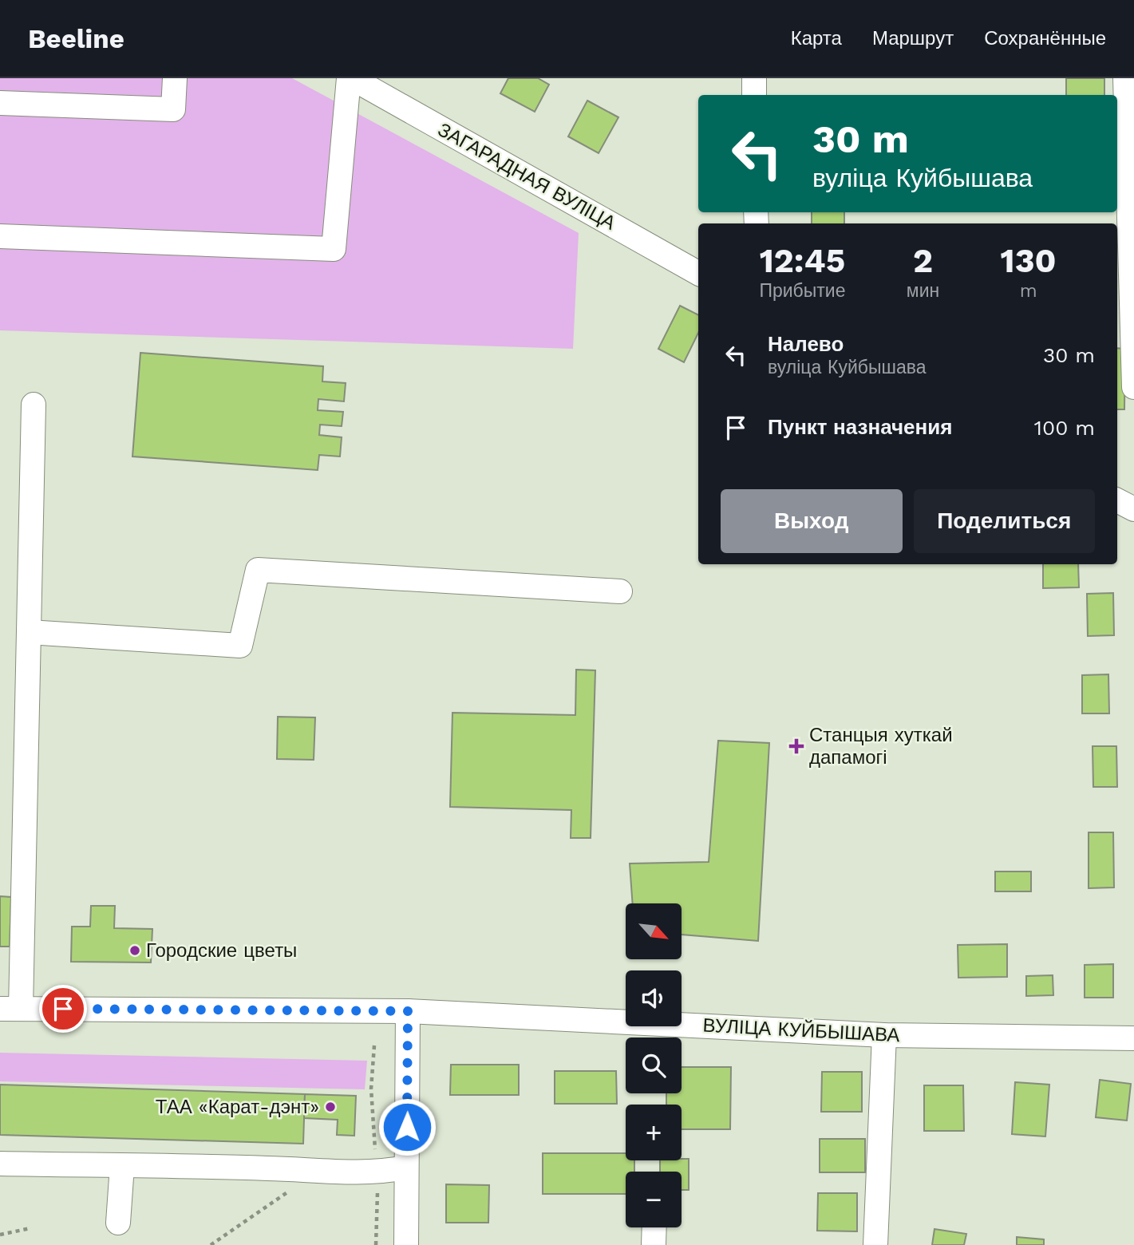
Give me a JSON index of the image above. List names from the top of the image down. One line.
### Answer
{"streets":{"street":["ЗАГАРАДНАЯ ВУЛІЦА","ВУЛІЦА КУЙБЫШАВА"]},"places":{"health":["Станцыя хуткай дапамогі"],"other":["Городские цветы","ТАА «Карат-дэнт»"]},"north":"bottom right","page":{"header":"Beeline","nav":["Карта","Маршрут","Сохранённые"],"turn":["30 m","вуліца Куйбышава"],"eta":["12:45","Прибытие","2","мин","130","m"],"list":[{"name":"Налево","note":"вуліца Куйбышава","value":"30 m"},{"name":"Пункт назначения","value":"100 m"}],"buttons":["Выход","Поделиться"],"map_buttons":["+","−"]}}
